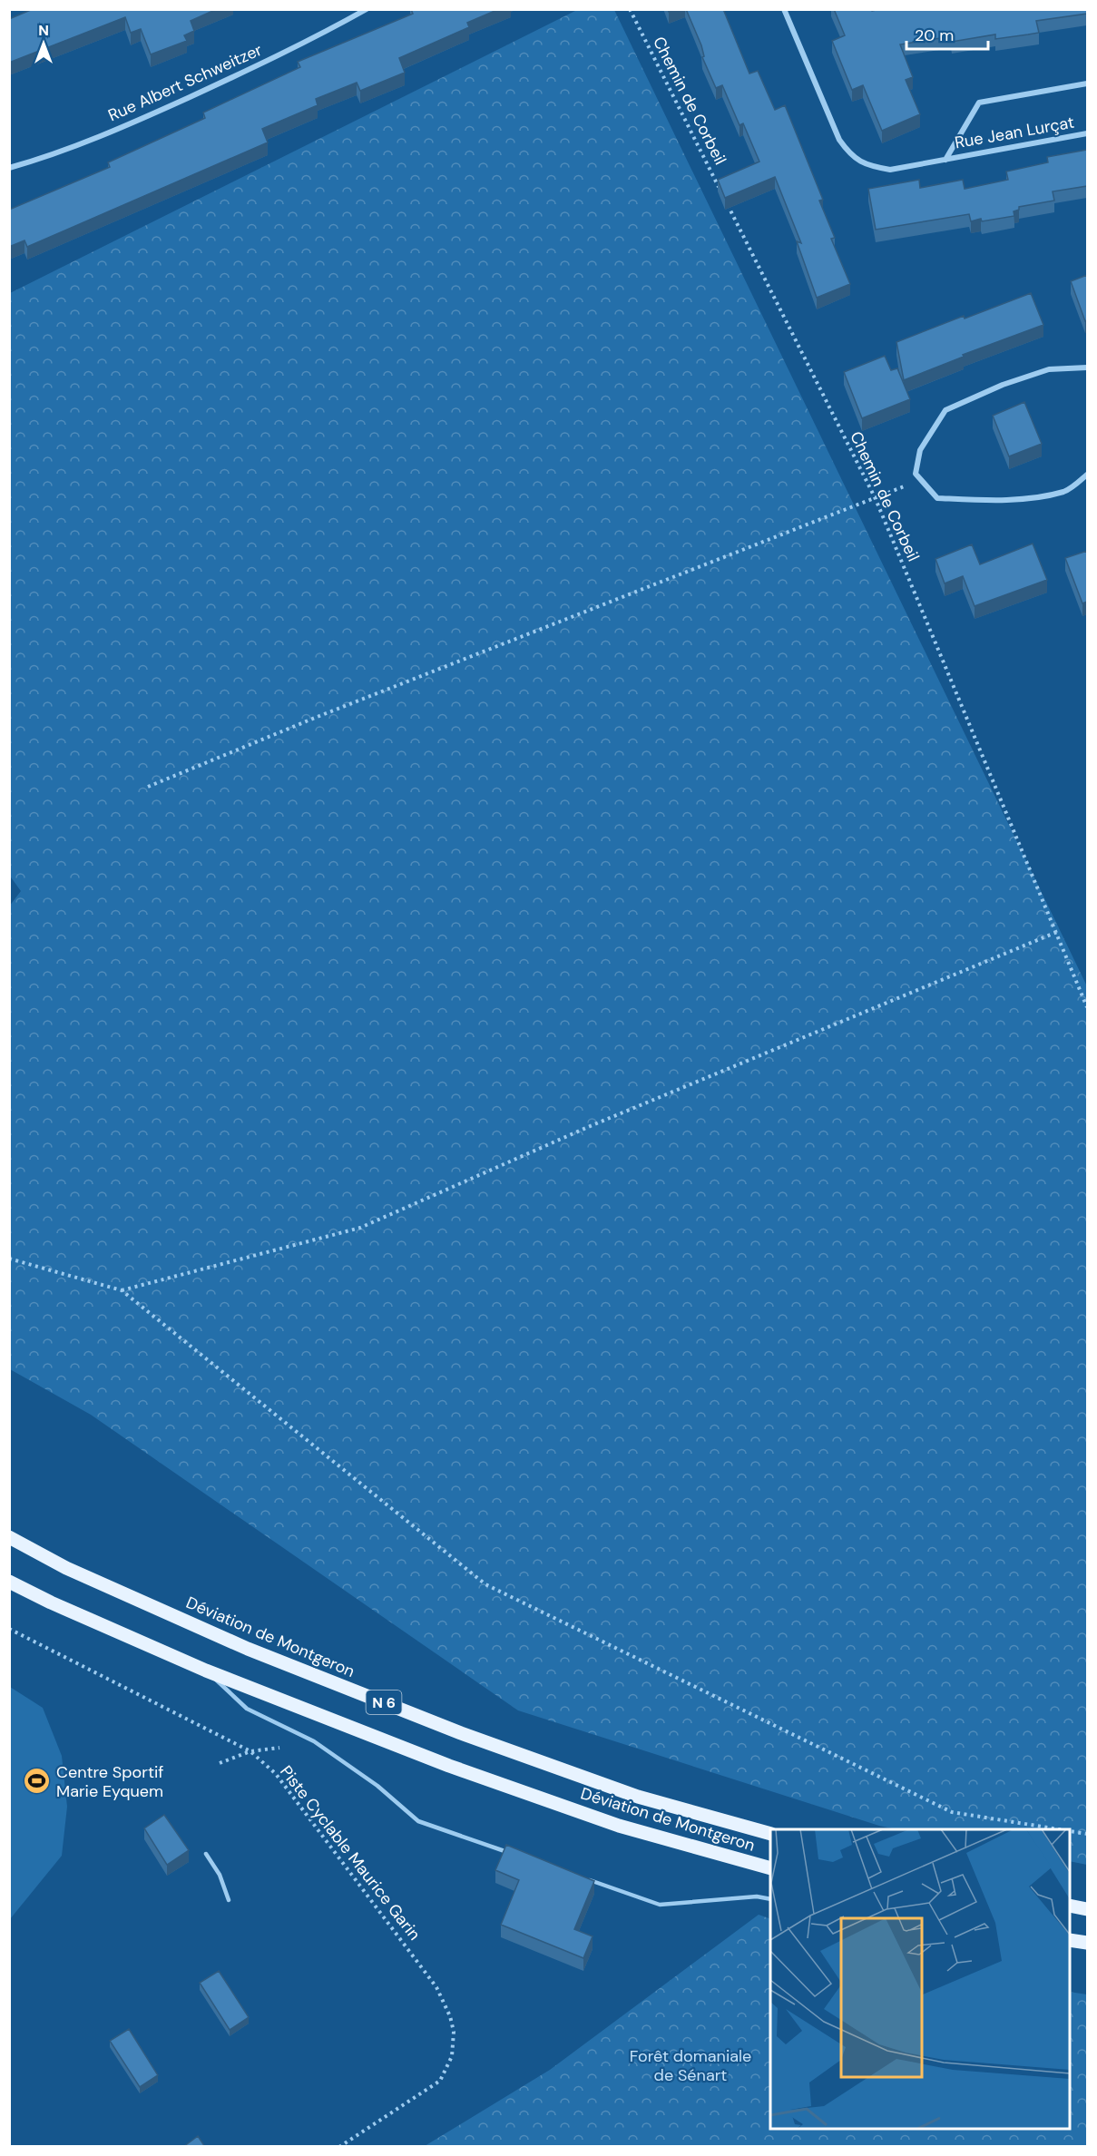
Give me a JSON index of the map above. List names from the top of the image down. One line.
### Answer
{"streets":{"main road":["Déviation de Montgeron","N 6"],"street":["Rue Albert Schweitzer","Rue Jean Lurçat"],"path":["Chemin de Corbeil","Piste Cyclable Maurice Garin"]},"parks":["Forêt domaniale de Sénart"],"places":{"sports":["Centre Sportif Marie Eyquem"]},"scale_bar":"20 m","north":"top"}
